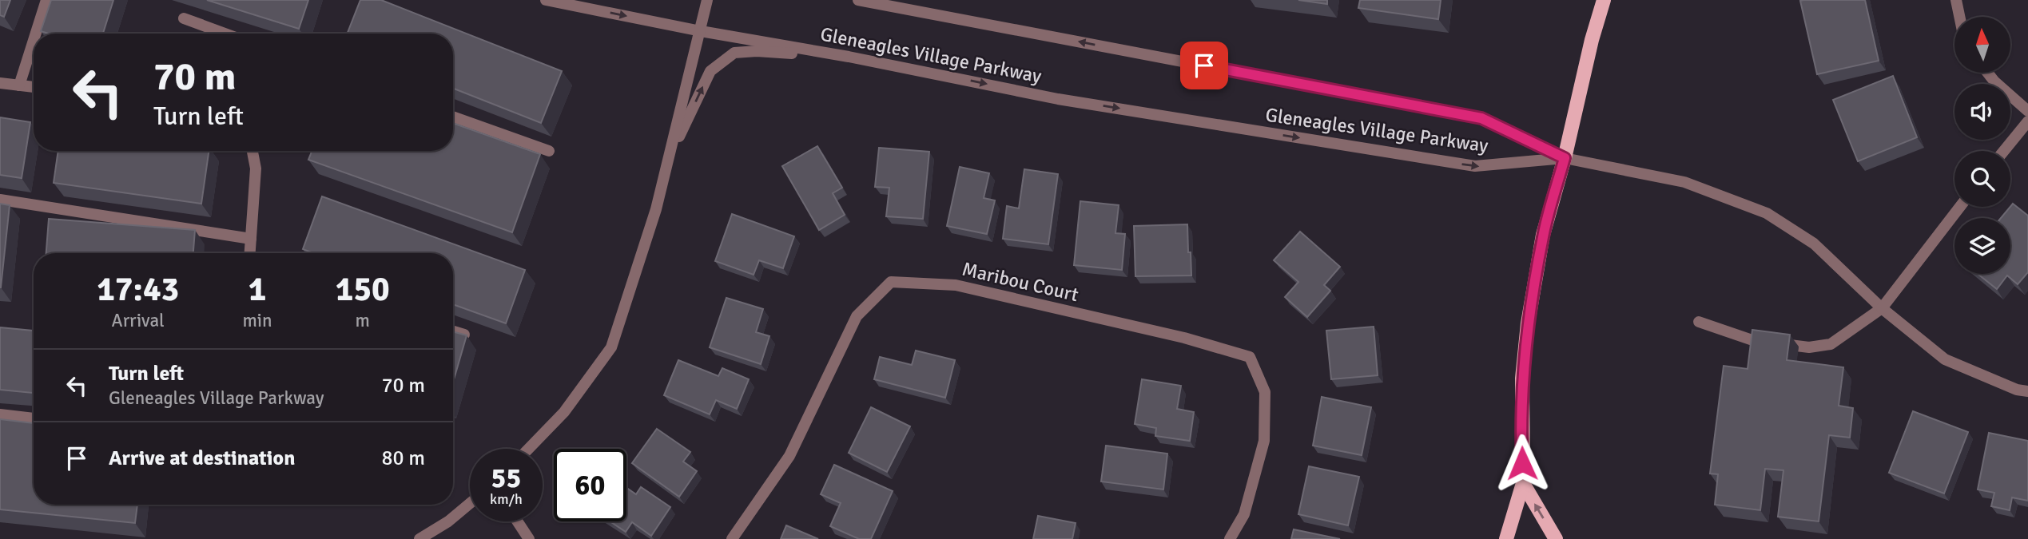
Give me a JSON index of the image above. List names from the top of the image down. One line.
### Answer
{"streets":{"street":["Gleneagles Village Parkway","Maribou Court"]},"north":"top","page":{"turn":["70 m","Turn left"],"eta":["17:43","Arrival","1","min","150","m"],"list":[{"name":"Turn left","note":"Gleneagles Village Parkway","value":"70 m"},{"name":"Arrive at destination","value":"80 m"}],"speed":"55 km/h","limit":"60"}}
